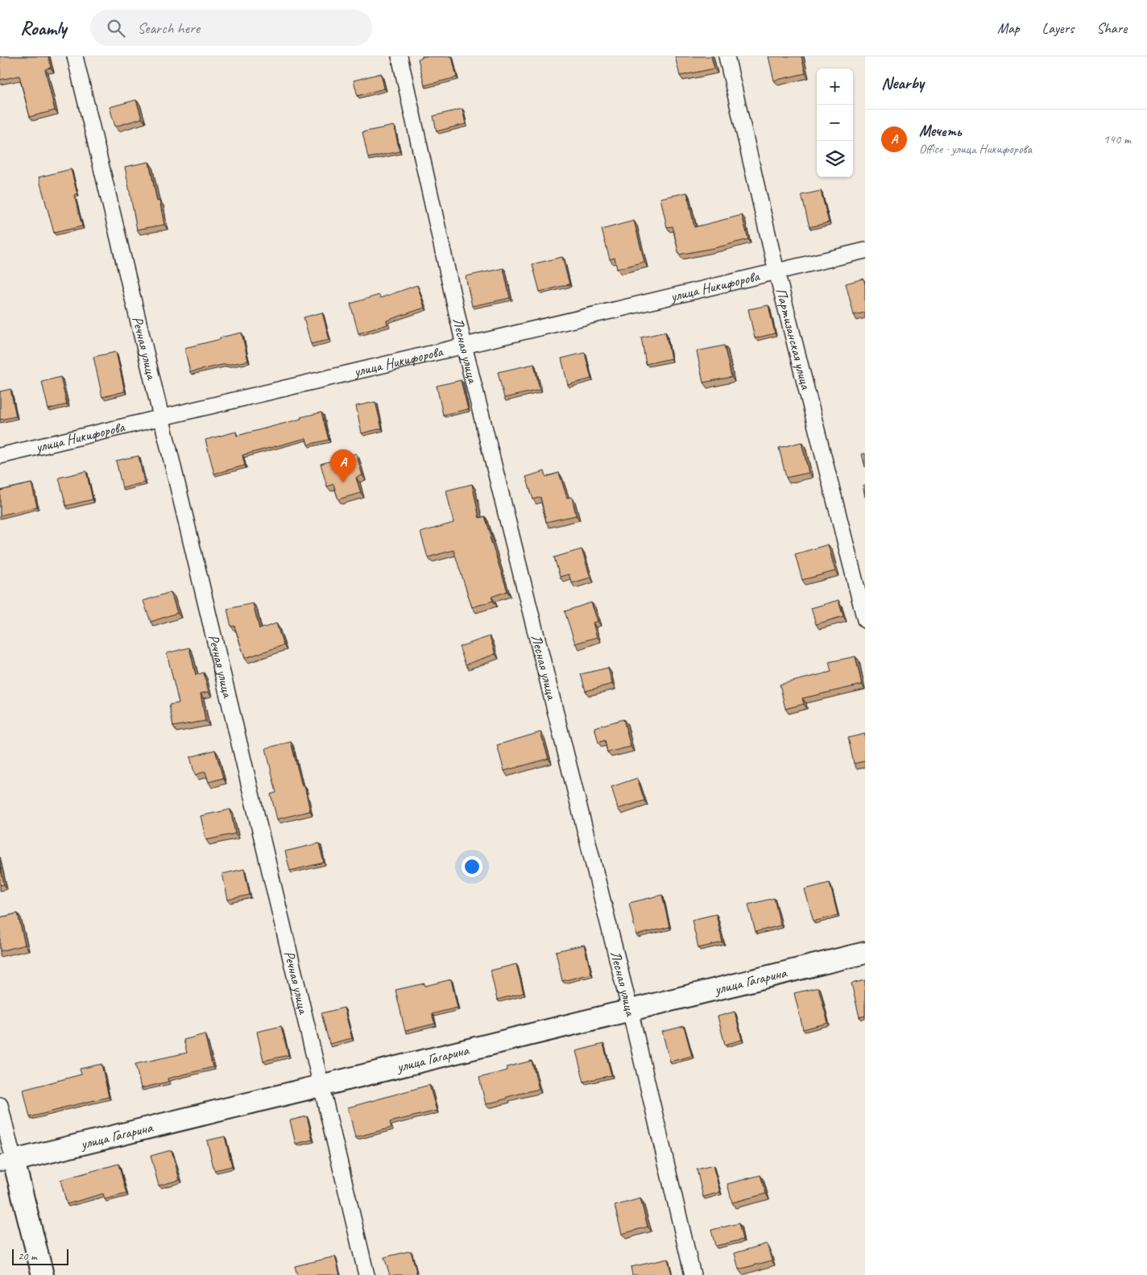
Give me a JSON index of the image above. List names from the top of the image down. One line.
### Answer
{"streets":{"main road":["улица Гагарина"],"street":["улица Никифорова","Партизанская улица","Речная улица","Лесная улица"]},"crossings":[["улица Никифорова","Партизанская улица"],["улица Никифорова","Речная улица"],["улица Никифорова","Лесная улица"],["Речная улица","улица Гагарина"],["Лесная улица","улица Гагарина"]],"scale_bar":"20 m","page":{"header":"Roamly","search":"Search here","nav":["Map","Layers","Share"],"heading":"Nearby","map_buttons":["+","−"],"list":[{"mark":"A","name":"Мечеть","note":"Office · улица Никифорова","value":"140 m"}],"pins":"A","scale":"20 m"}}
